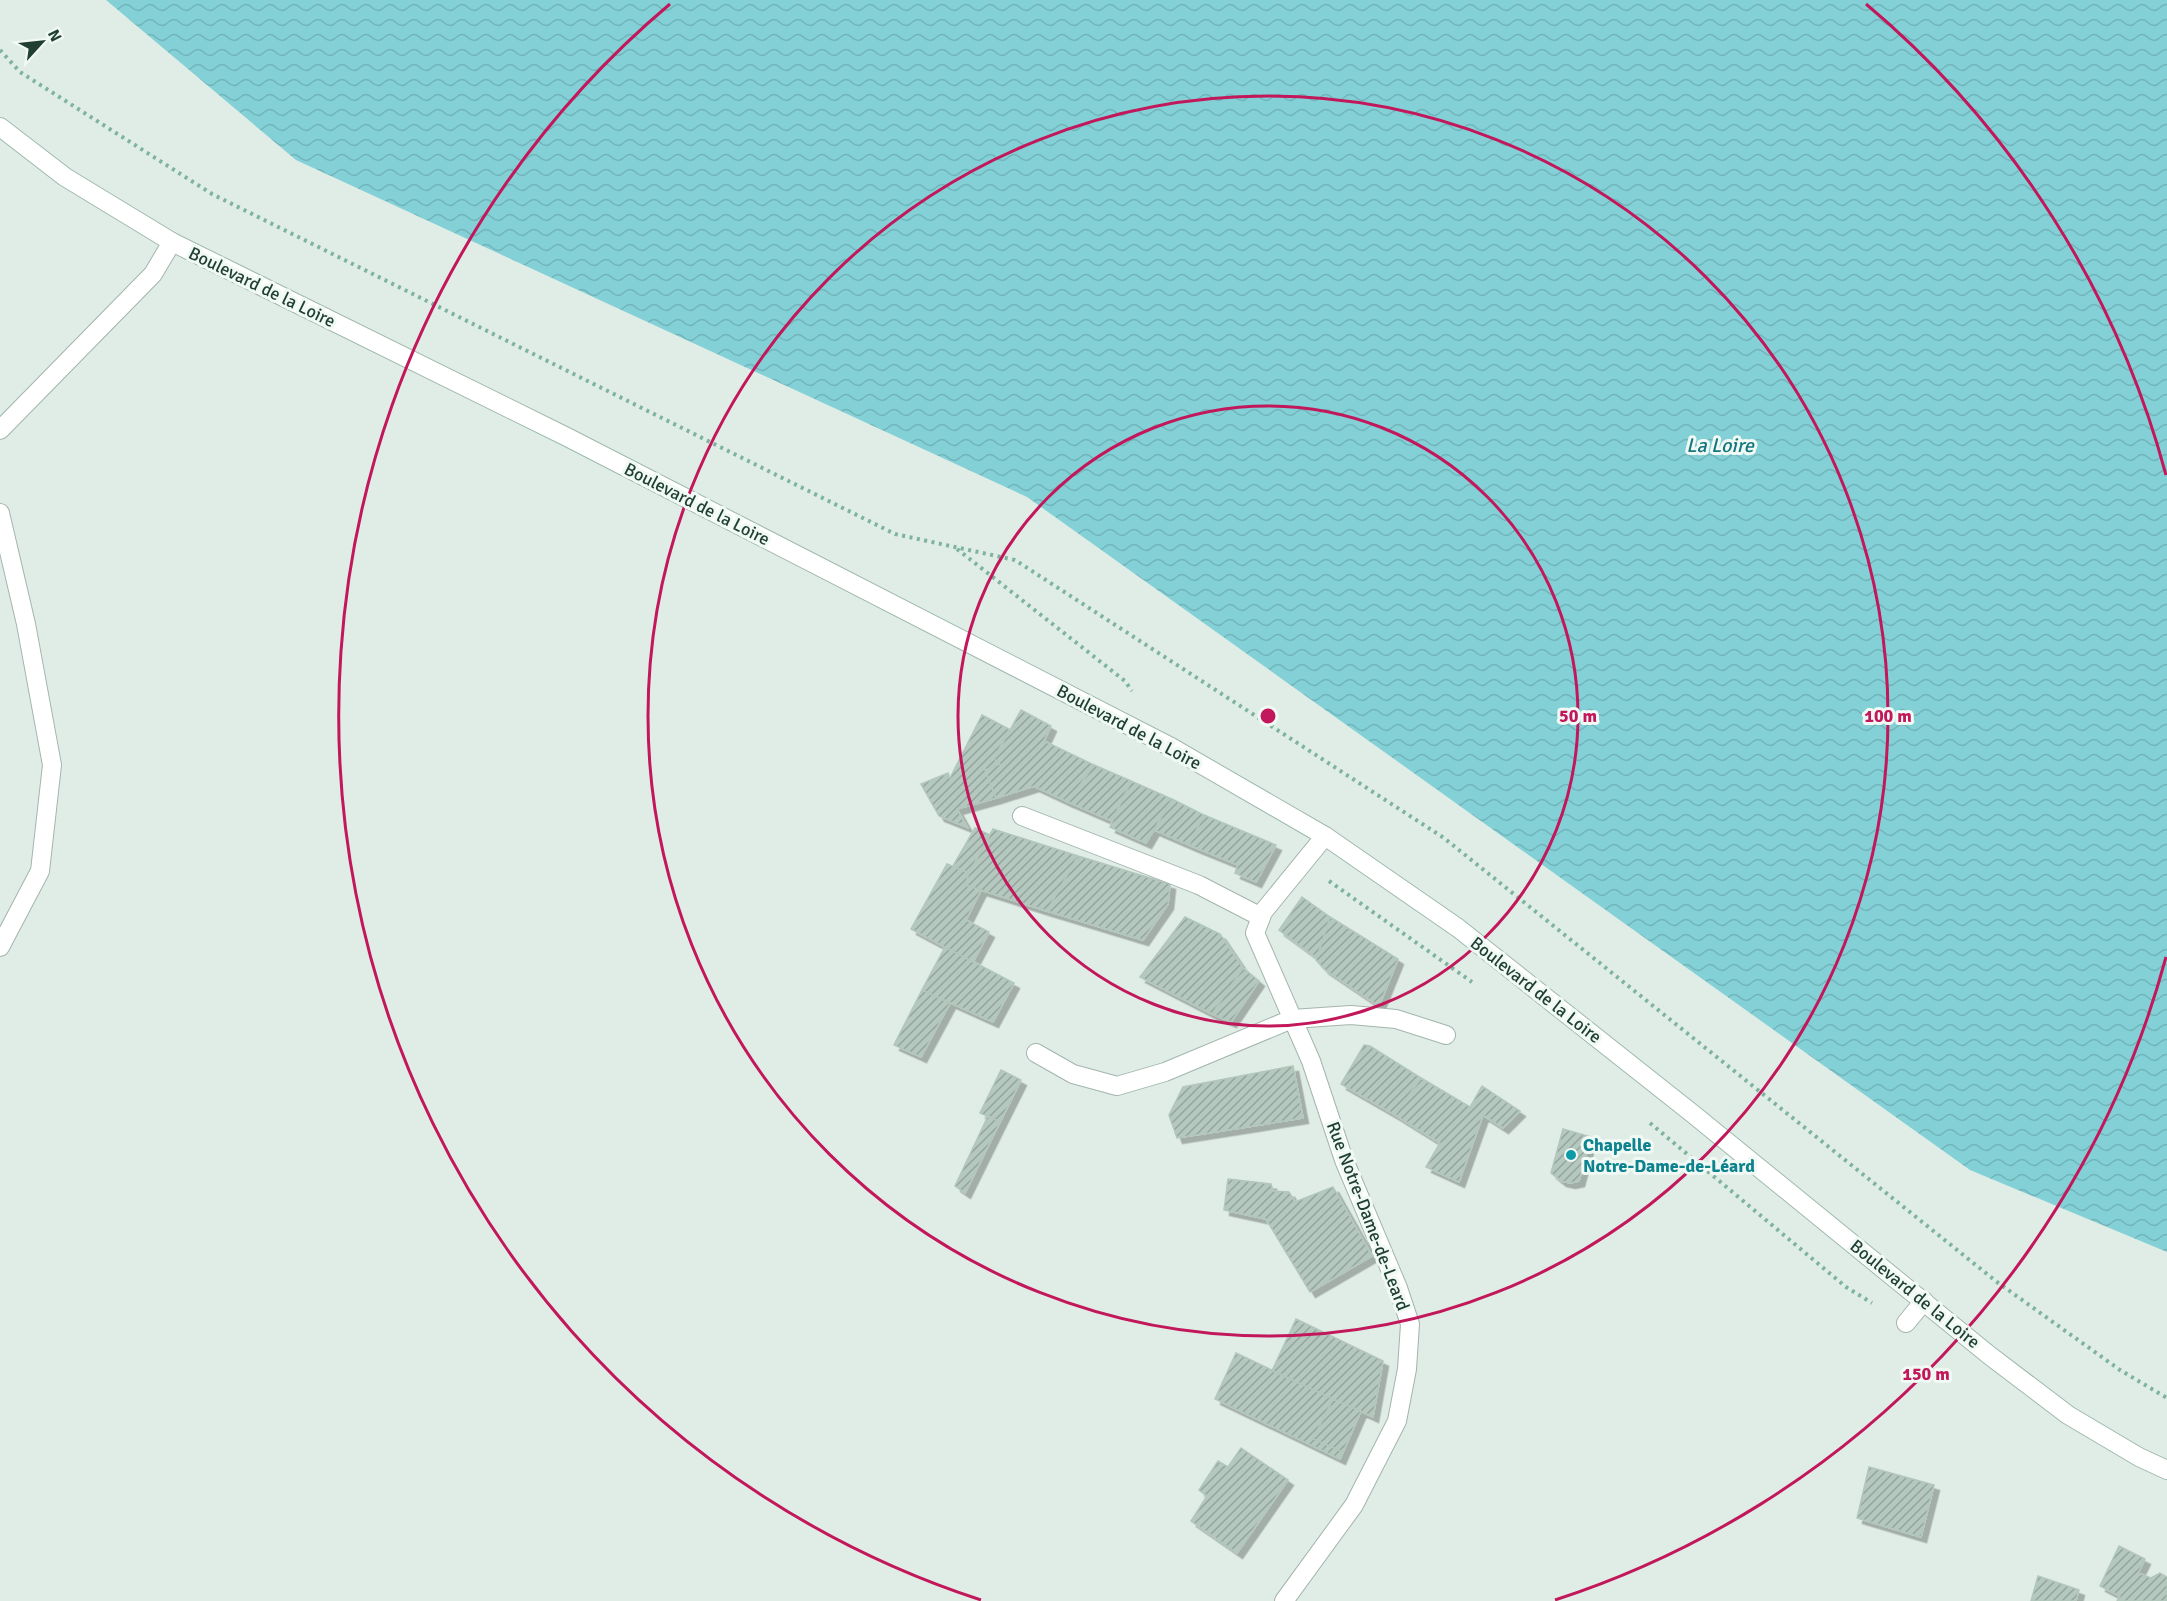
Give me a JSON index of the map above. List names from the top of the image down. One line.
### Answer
{"streets":{"main road":["Boulevard de la Loire","Rue Notre-Dame-de-Leard"]},"water":["La Loire"],"places":["Chapelle Notre-Dame-de-Léard"],"north":"top right","rings":["50 m","100 m","150 m"]}
